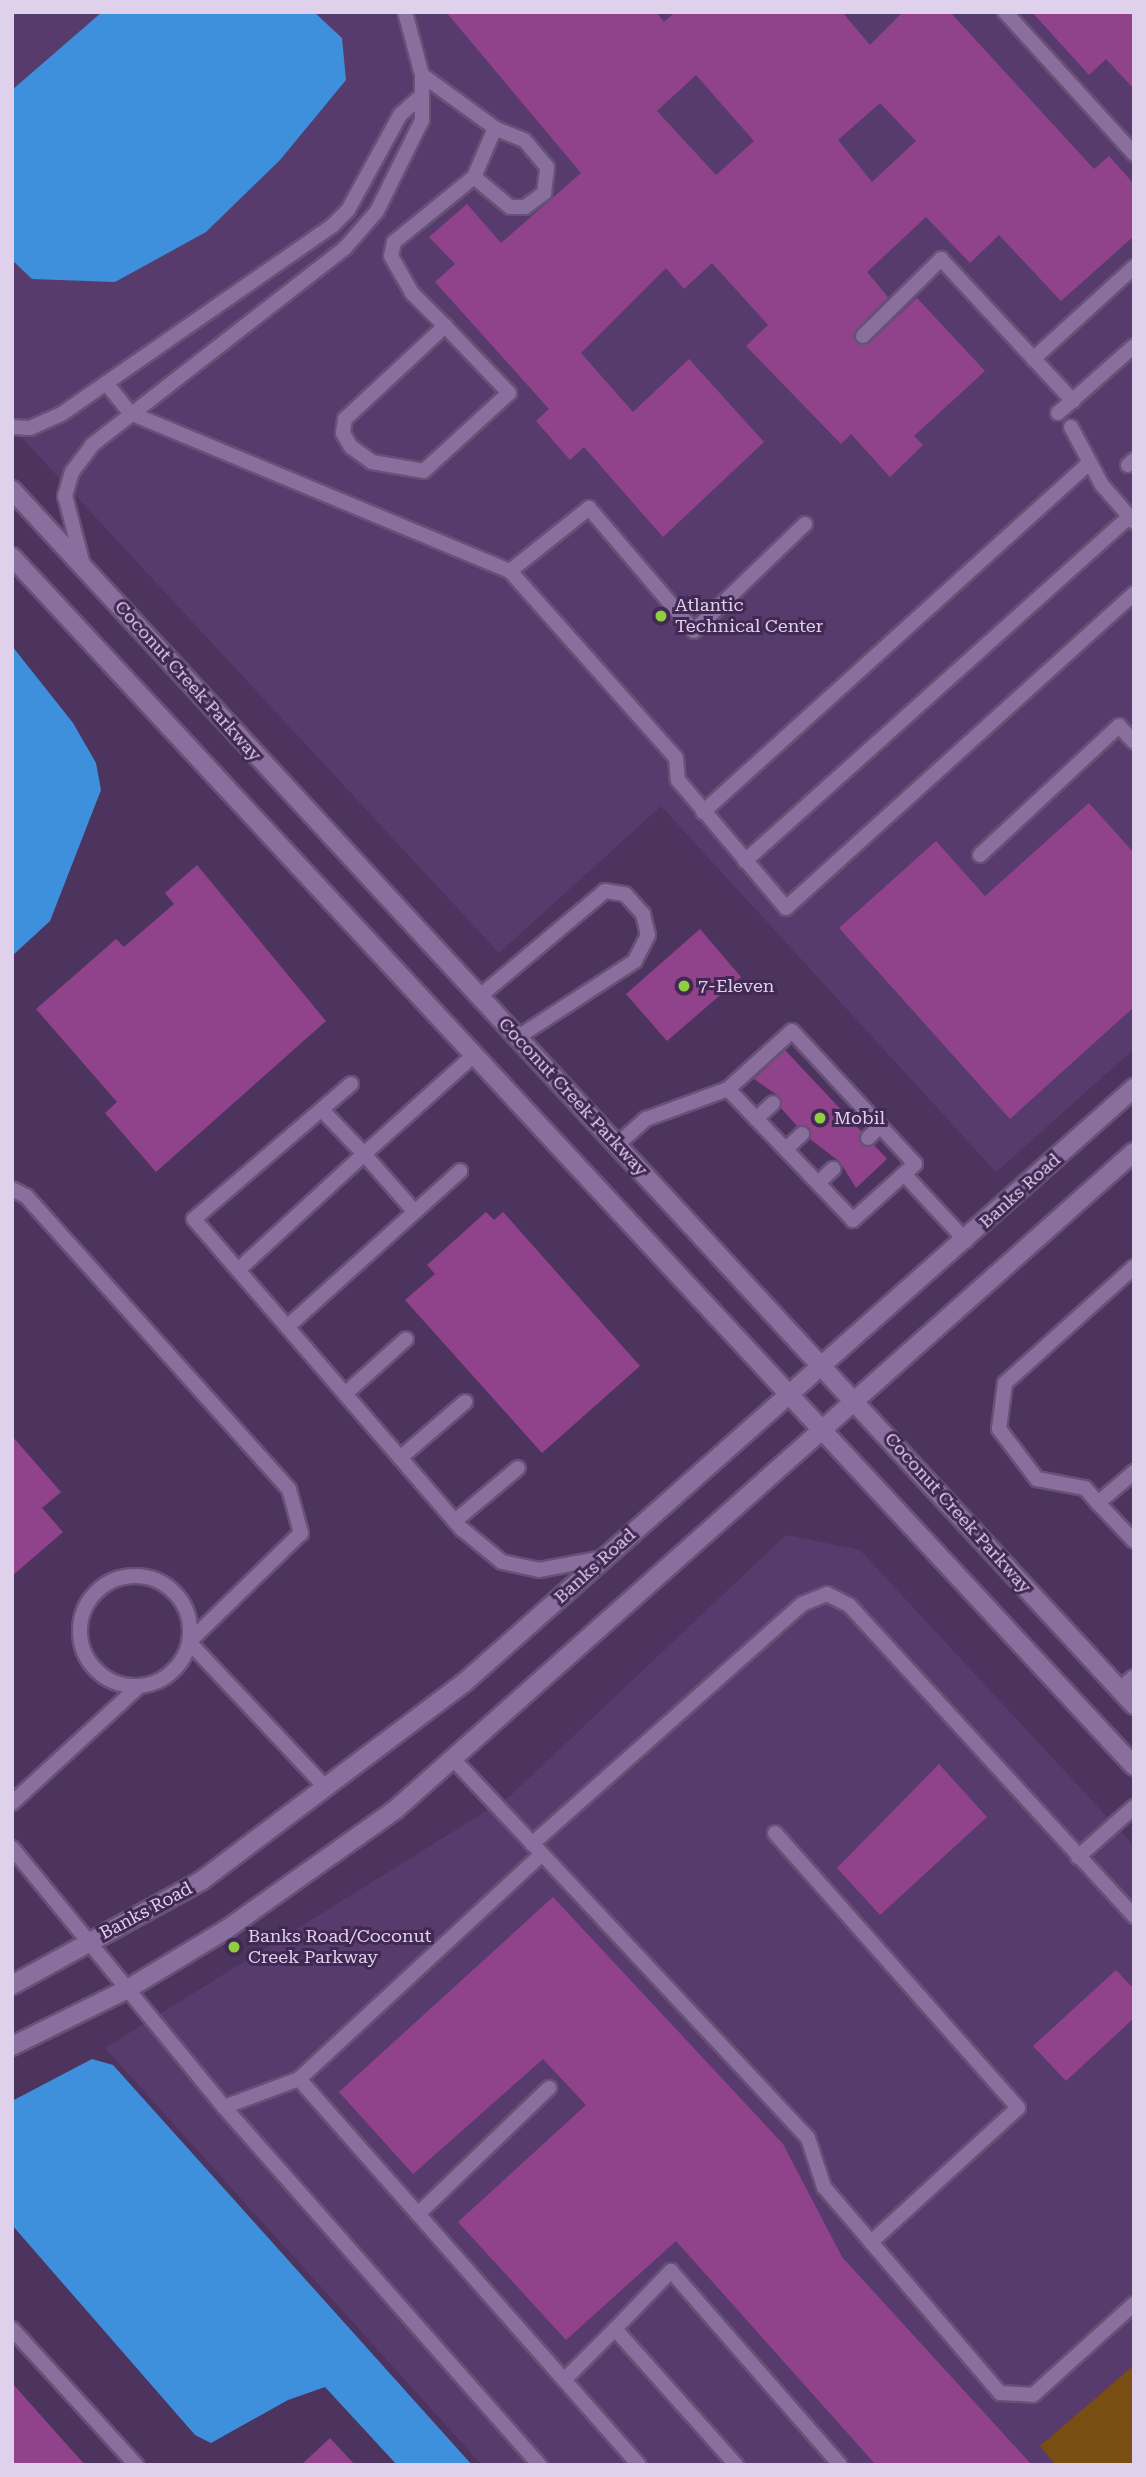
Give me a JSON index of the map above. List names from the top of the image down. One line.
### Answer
{"streets":{"main road":["Coconut Creek Parkway","Banks Road"]},"crossings":[["Coconut Creek Parkway","Banks Road"]],"places":["Atlantic Technical Center","7-Eleven","Mobil","Banks Road/Coconut Creek Parkway"]}
